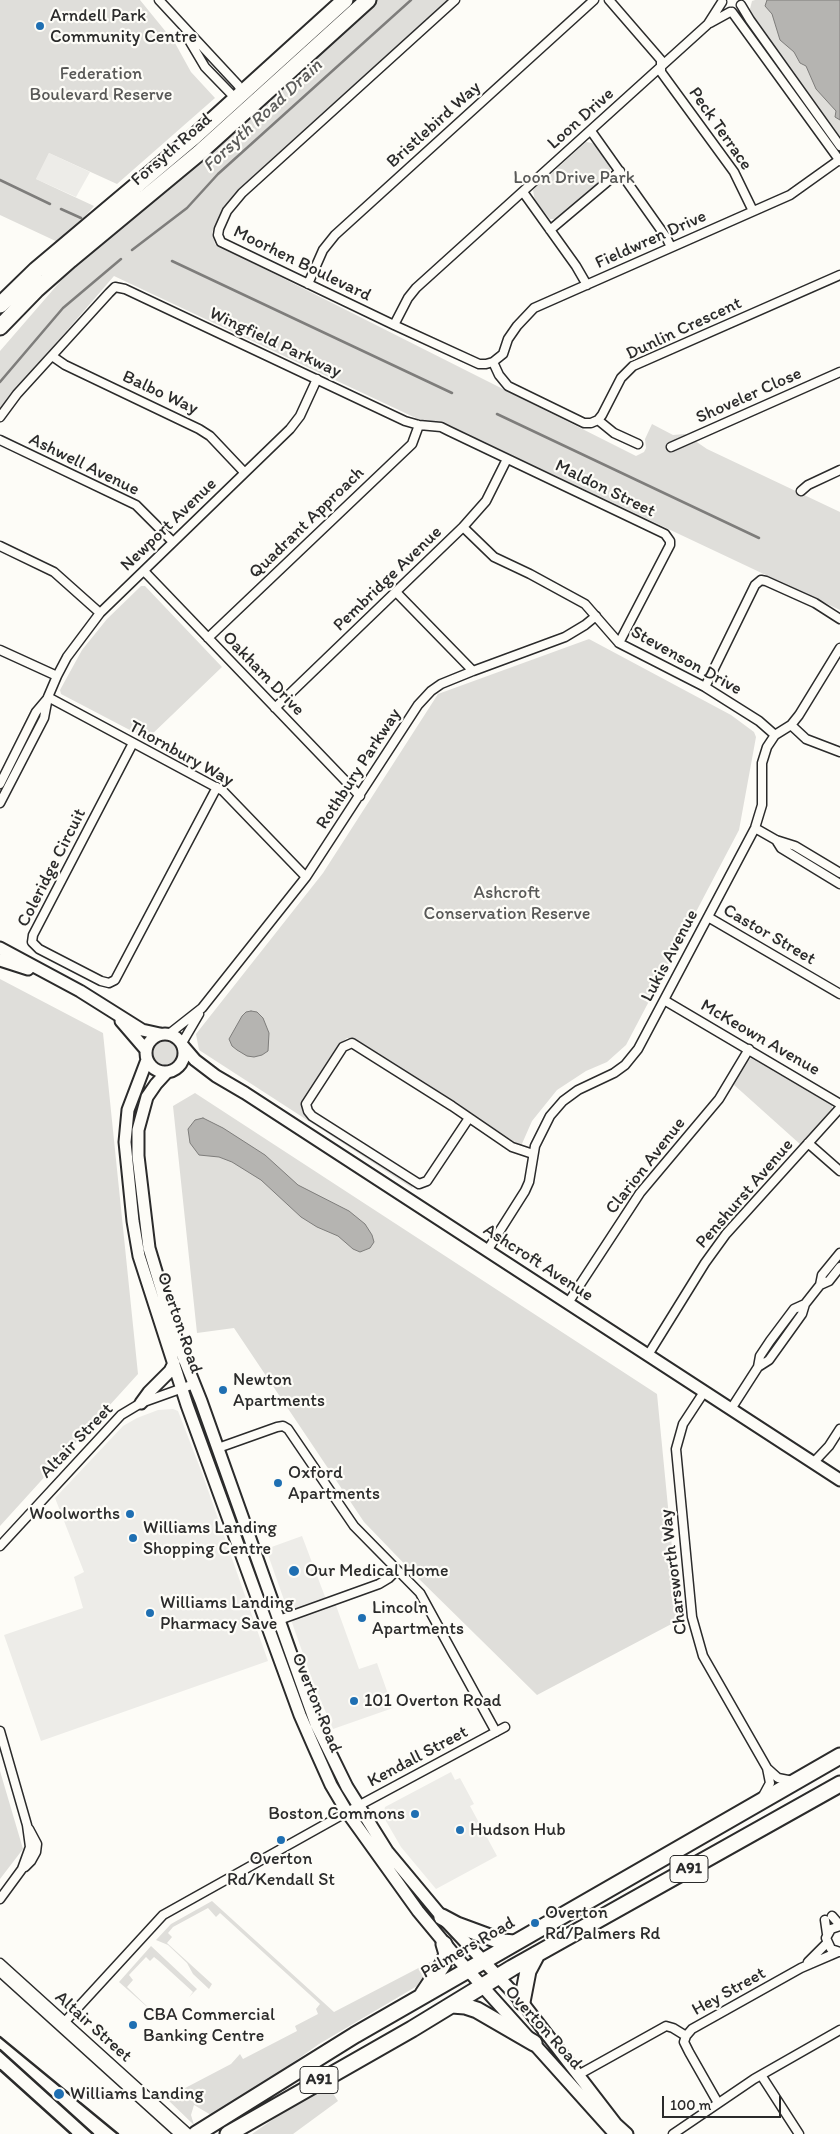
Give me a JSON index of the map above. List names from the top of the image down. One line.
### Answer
{"streets":{"highway":["Forsyth Road","A91","Palmers Road"],"street":["Loon Drive","Bristlebird Way","Peck Terrace","Fieldwren Drive","Moorhen Boulevard","Dunlin Crescent","Wingfield Parkway","Balbo Way","Shoveler Close","Ashwell Avenue","Maldon Street","Quadrant Approach","Newport Avenue","Pembridge Avenue","Stevenson Drive","Oakham Drive","Thornbury Way","Rothbury Parkway","Coleridge Circuit","Castor Street","Lukis Avenue","McKeown Avenue","Clarion Avenue","Penshurst Avenue","Ashcroft Avenue","Overton Road","Altair Street","Charsworth Way","Kendall Street","Hey Street"]},"crossings":[["Loon Drive","Peck Terrace"],["Loon Drive","Moorhen Boulevard"],["Bristlebird Way","Moorhen Boulevard"],["Peck Terrace","Fieldwren Drive"],["Fieldwren Drive","Moorhen Boulevard"],["Wingfield Parkway","Balbo Way"],["Wingfield Parkway","Maldon Street"],["Wingfield Parkway","Quadrant Approach"],["Wingfield Parkway","Newport Avenue"],["Balbo Way","Newport Avenue"],["Ashwell Avenue","Newport Avenue"],["Maldon Street","Quadrant Approach"],["Maldon Street","Pembridge Avenue"],["Maldon Street","Stevenson Drive"],["Quadrant Approach","Oakham Drive"],["Newport Avenue","Oakham Drive"],["Newport Avenue","Thornbury Way"],["Pembridge Avenue","Stevenson Drive"],["Pembridge Avenue","Oakham Drive"],["Stevenson Drive","Rothbury Parkway"],["Stevenson Drive","Lukis Avenue"],["Oakham Drive","Rothbury Parkway"],["Thornbury Way","Rothbury Parkway"],["Thornbury Way","Coleridge Circuit"],["Rothbury Parkway","Ashcroft Avenue"],["Rothbury Parkway","Overton Road"],["Castor Street","Lukis Avenue"],["Lukis Avenue","McKeown Avenue"],["Lukis Avenue","Ashcroft Avenue"],["McKeown Avenue","Clarion Avenue"],["Clarion Avenue","Ashcroft Avenue"],["Penshurst Avenue","Ashcroft Avenue"],["Ashcroft Avenue","Overton Road"],["Ashcroft Avenue","Charsworth Way"],["Overton Road","Altair Street"],["Overton Road","Kendall Street"],["Overton Road","A91"],["Overton Road","Palmers Road"],["Altair Street","Kendall Street"]],"water":["Forsyth Road Drain"],"parks":["Federation Boulevard Reserve","Loon Drive Park","Ashcroft Conservation Reserve"],"places":["Arndell Park Community Centre","Newton Apartments","Oxford Apartments","Woolworths","Williams Landing Shopping Centre","Our Medical Home","Williams Landing Pharmacy Save","Lincoln Apartments","101 Overton Road","Boston Commons","Hudson Hub","Overton Rd/Kendall St","Overton Rd/Palmers Rd","CBA Commercial Banking Centre","Williams Landing"],"scale_bar":"100 m"}
